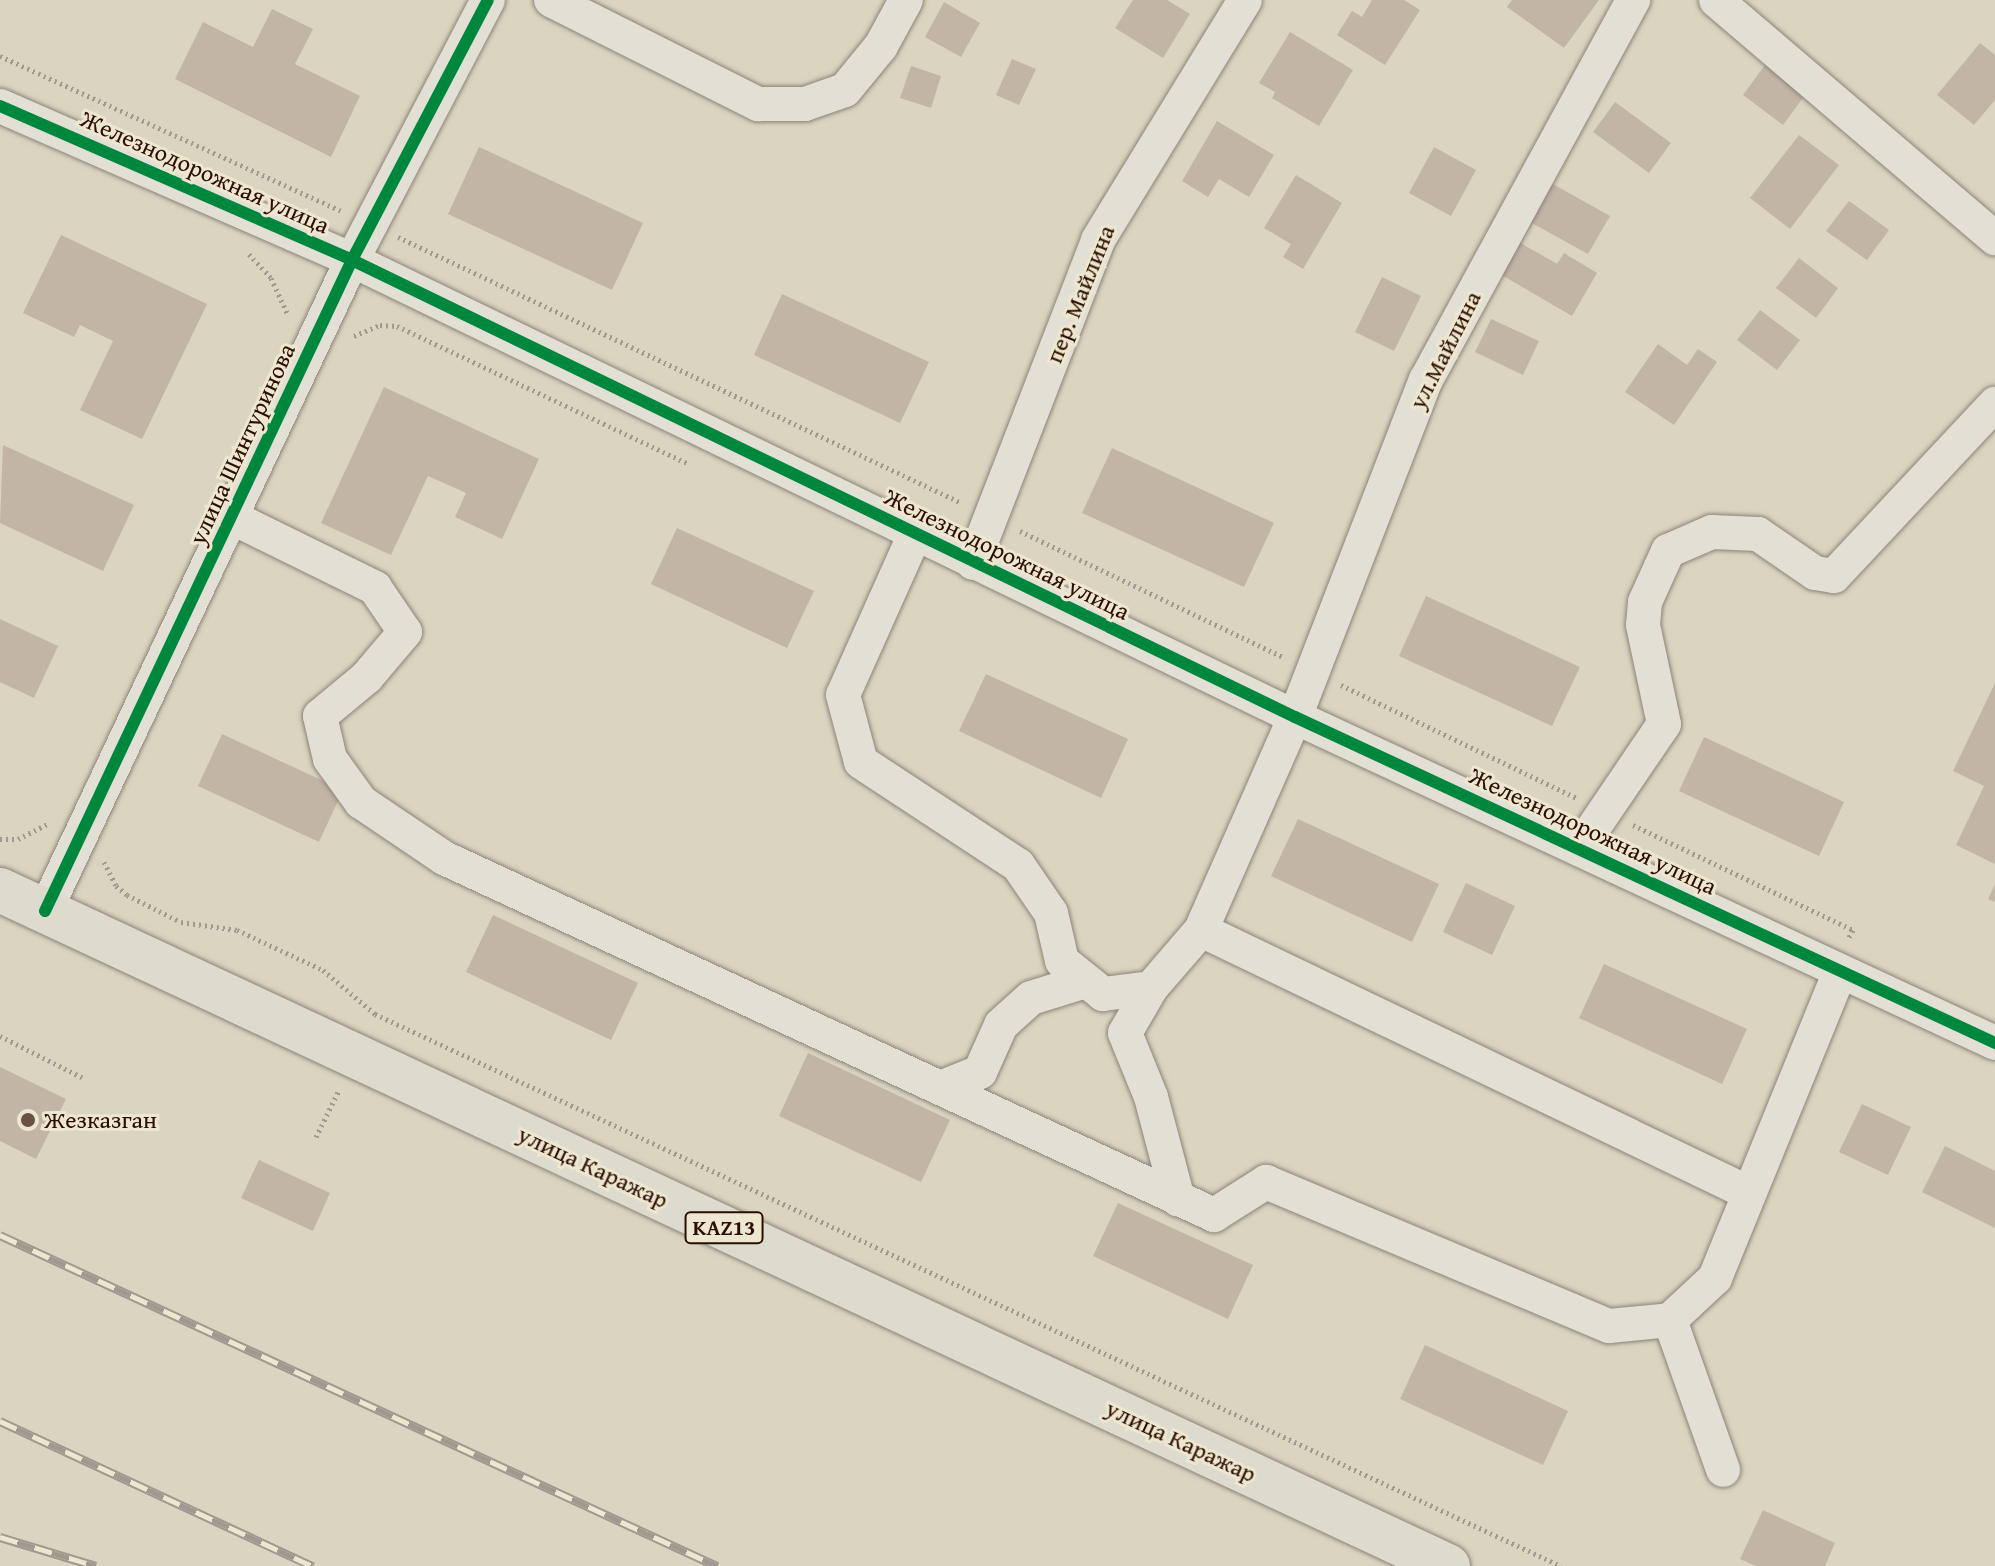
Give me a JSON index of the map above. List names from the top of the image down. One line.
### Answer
{"streets":{"main road":["улица Каражар","KAZ13"],"street":["Железнодорожная улица","пер. Майлина","ул.Майлина","улица Шинтуринова"]},"crossings":[["Железнодорожная улица","пер. Майлина"],["Железнодорожная улица","ул.Майлина"],["Железнодорожная улица","улица Шинтуринова"],["улица Шинтуринова","улица Каражар"]],"places":["Жезказган"]}
